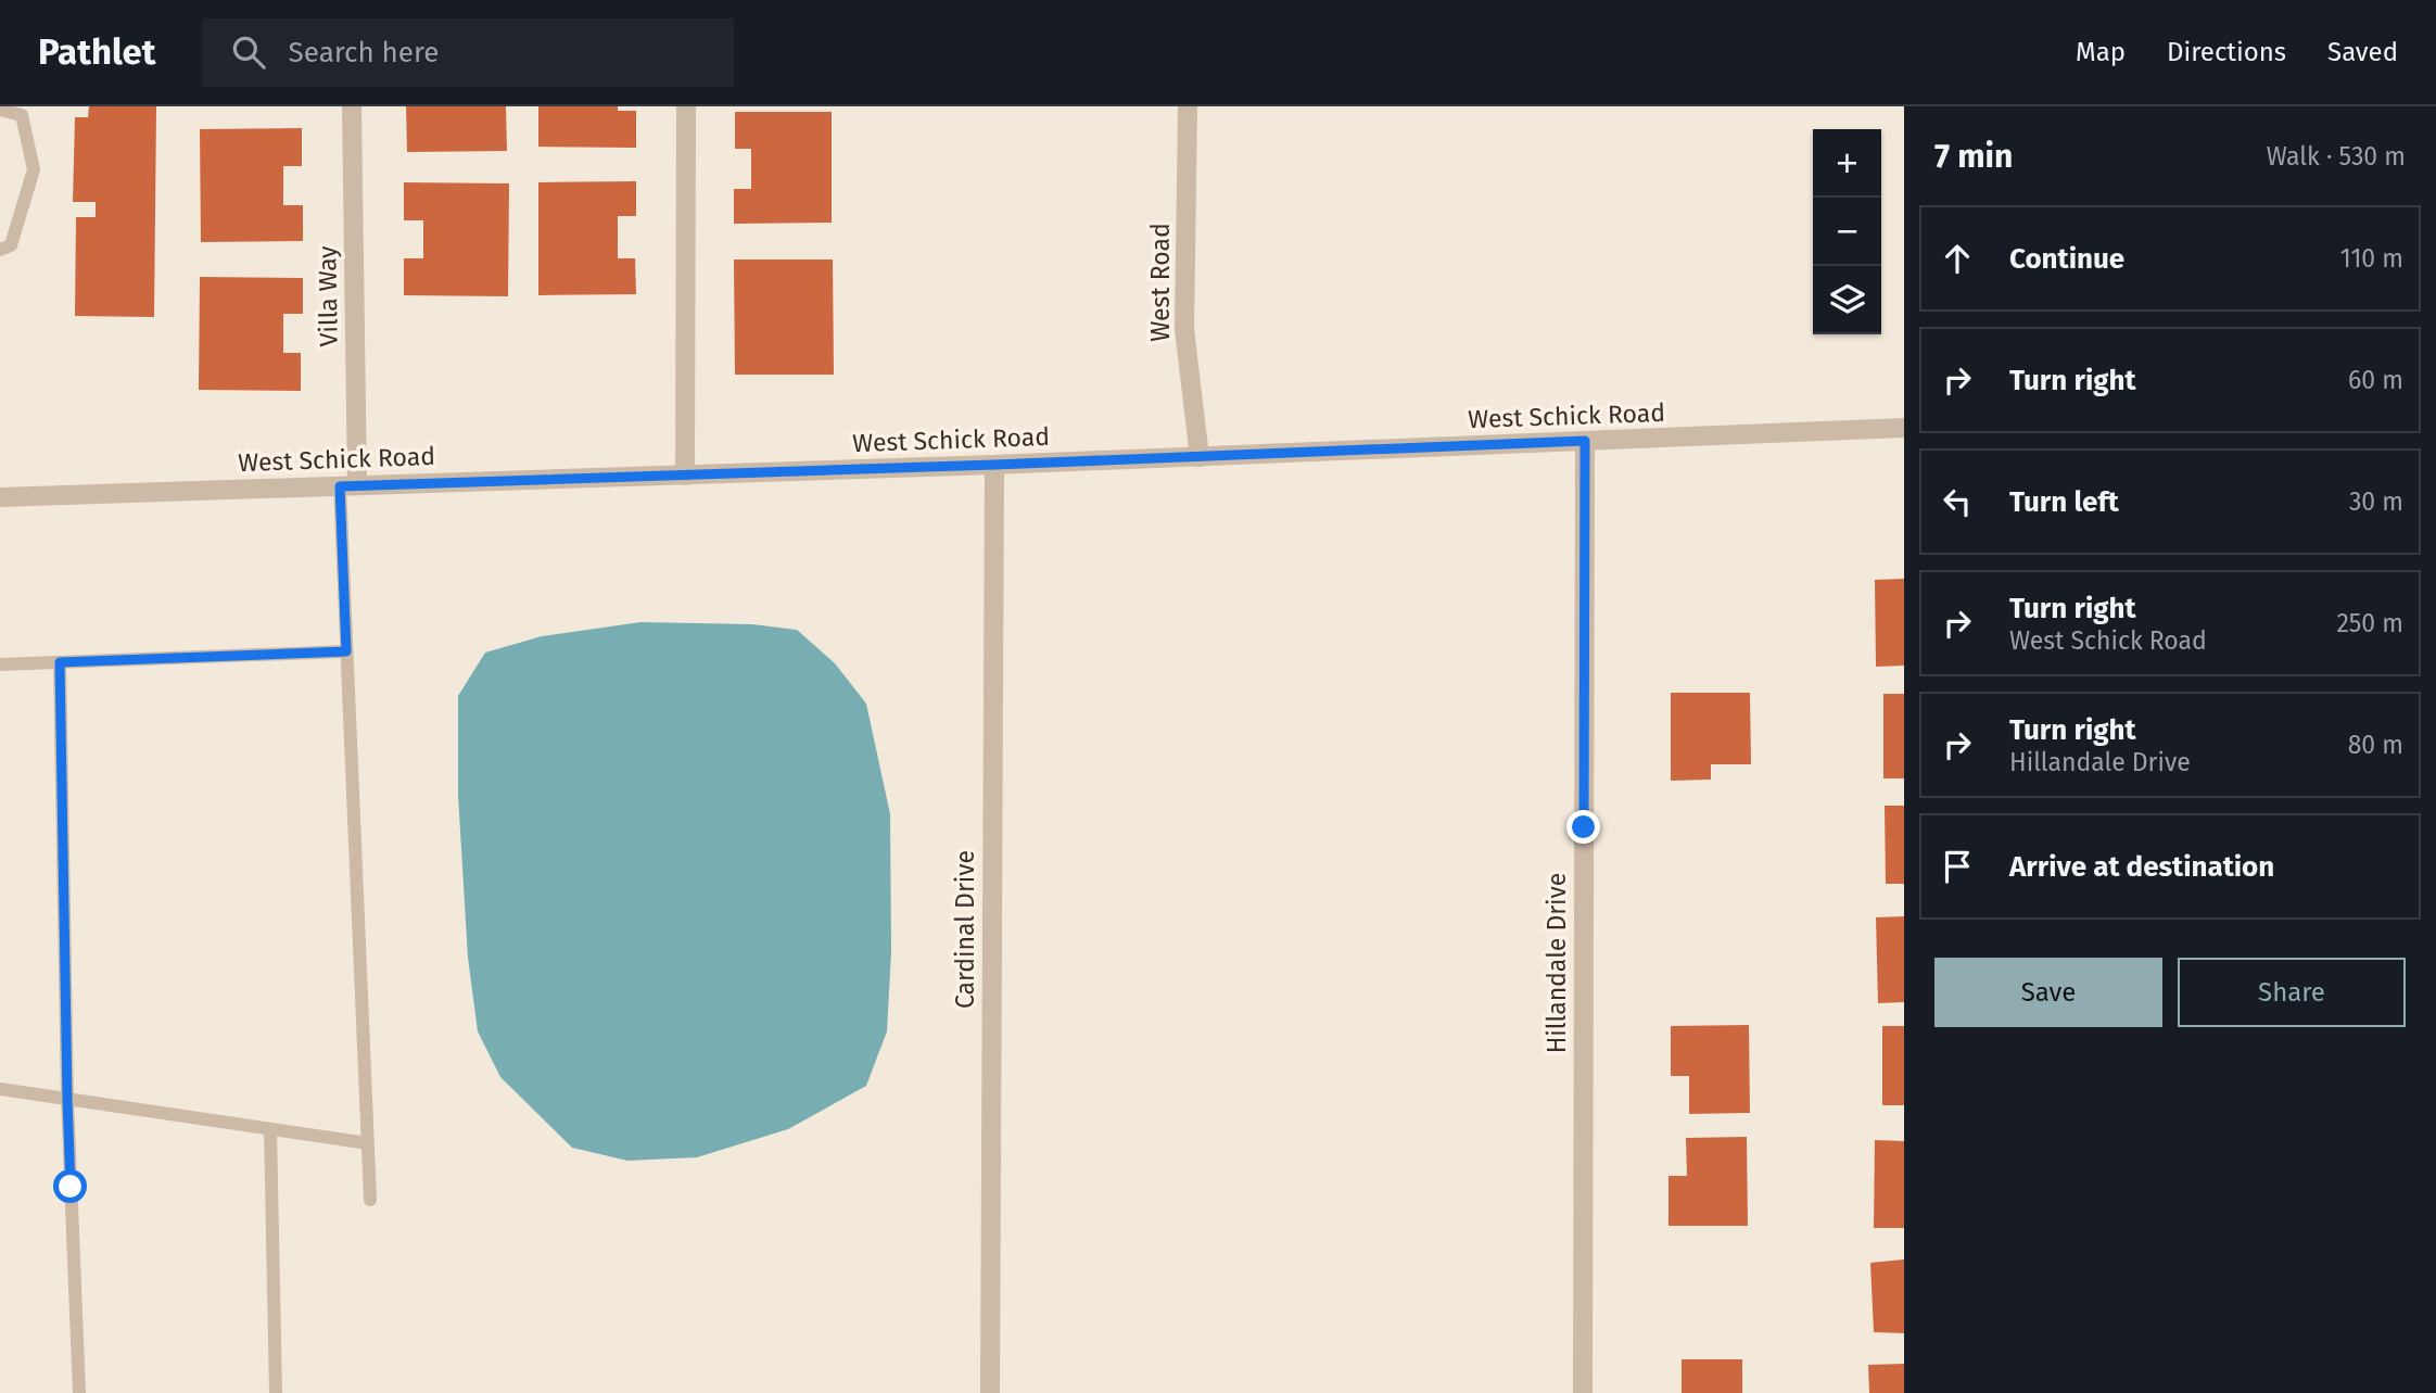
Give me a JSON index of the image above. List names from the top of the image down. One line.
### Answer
{"streets":{"street":["West Road","Villa Way","West Schick Road","Cardinal Drive","Hillandale Drive"]},"crossings":[["West Road","West Schick Road"],["Villa Way","West Schick Road"],["West Schick Road","Cardinal Drive"],["West Schick Road","Hillandale Drive"]],"page":{"header":"Pathlet","search":"Search here","nav":["Map","Directions","Saved"],"heading":["7 min","Walk · 530 m"],"map_buttons":["+","−"],"list":[["Continue","110 m"],["Turn right","60 m"],["Turn left","30 m"],["Turn right","West Schick Road","250 m"],["Turn right","Hillandale Drive","80 m"],"Arrive at destination"],"buttons":["Save","Share"]}}
